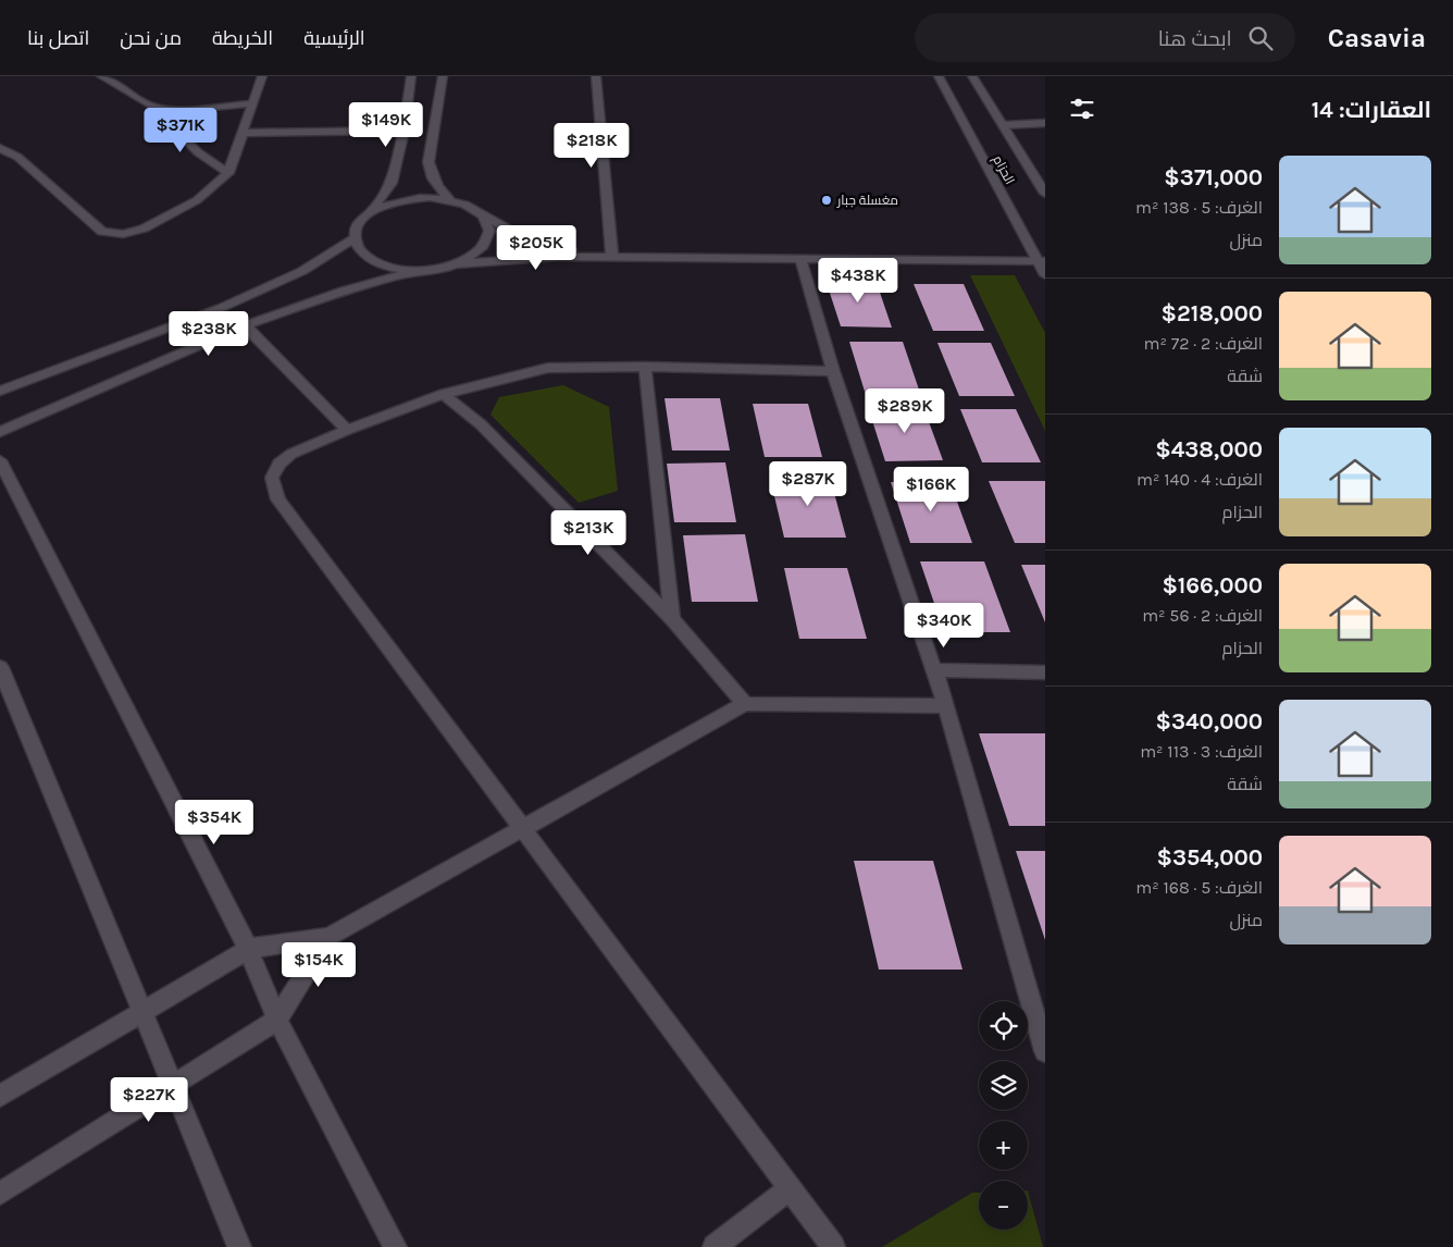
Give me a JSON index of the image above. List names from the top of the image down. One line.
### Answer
{"streets":{"street":["الحزام"]},"places":["مغسلة جبار"],"page":{"header":"Casavia","search":"ابحث هنا","nav":["الرئيسية","الخريطة","من نحن","اتصل بنا"],"heading":"العقارات: 14","price":["$149K","$371K","$218K","$205K","$438K","$238K","$289K","$287K","$166K","$213K","$340K","$354K","$154K","$227K"],"list":[{"name":"$371,000","note":"الغرف: 5 · 138 m² · منزل"},{"name":"$218,000","note":"الغرف: 2 · 72 m² · شقة"},{"name":"$438,000","note":"الغرف: 4 · 140 m² · الحزام"},{"name":"$166,000","note":"الغرف: 2 · 56 m² · الحزام"},{"name":"$340,000","note":"الغرف: 3 · 113 m² · شقة"},{"name":"$354,000","note":"الغرف: 5 · 168 m² · منزل"}],"map_buttons":["+","−"]}}
